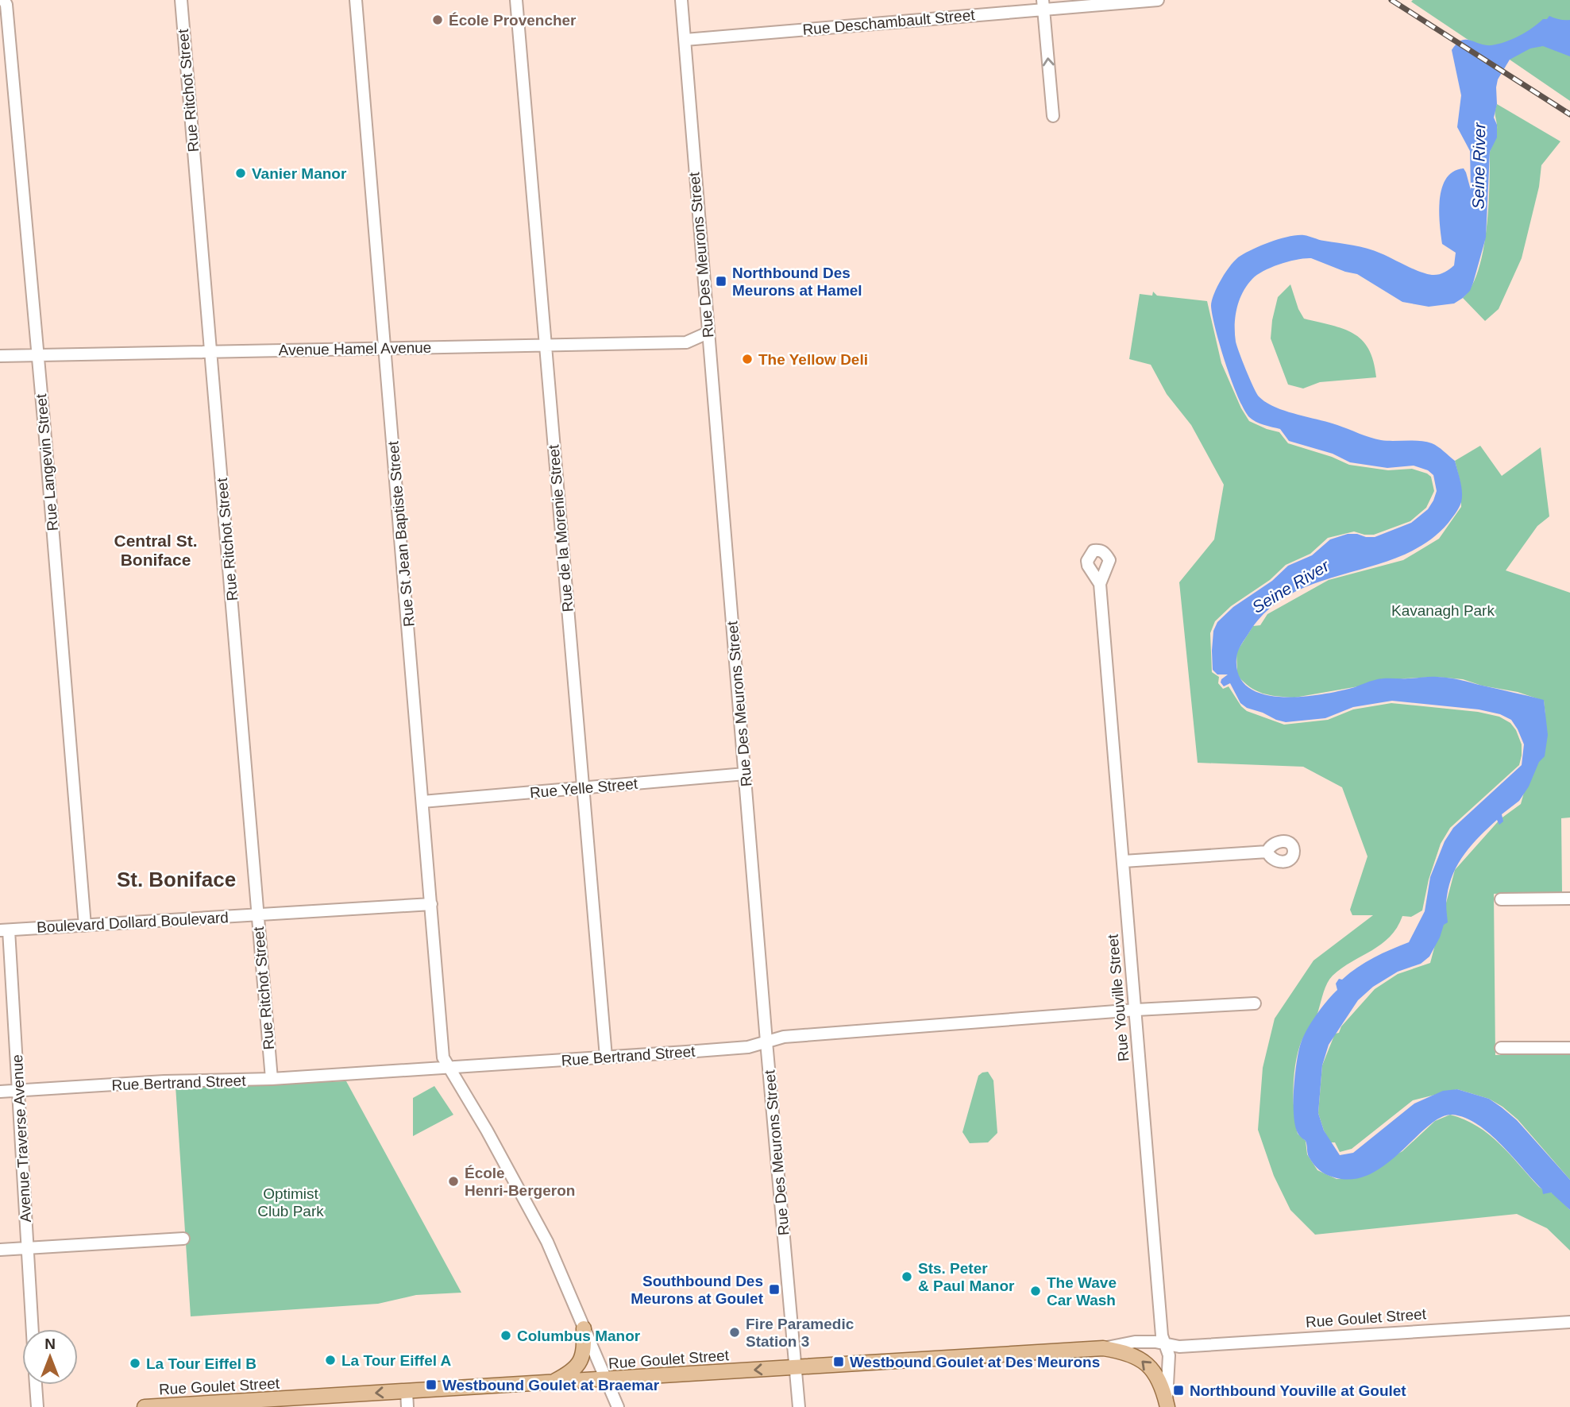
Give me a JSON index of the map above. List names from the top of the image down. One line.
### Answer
{"streets":{"main road":["Rue Goulet Street"],"street":["Rue Deschambault Street","Rue Ritchot Street","Rue Des Meurons Street","Avenue Hamel Avenue","Rue Langevin Street","Rue de la Morenie Street","Rue St Jean Baptiste Street","Rue Yelle Street","Boulevard Dollard Boulevard","Rue Youville Street","Rue Bertrand Street","Avenue Traverse Avenue"]},"crossings":[["Rue Deschambault Street","Rue Des Meurons Street"],["Rue Ritchot Street","Avenue Hamel Avenue"],["Rue Ritchot Street","Boulevard Dollard Boulevard"],["Rue Ritchot Street","Rue Bertrand Street"],["Rue Des Meurons Street","Avenue Hamel Avenue"],["Rue Des Meurons Street","Rue Yelle Street"],["Rue Des Meurons Street","Rue Bertrand Street"],["Rue Des Meurons Street","Rue Goulet Street"],["Avenue Hamel Avenue","Rue Langevin Street"],["Avenue Hamel Avenue","Rue de la Morenie Street"],["Avenue Hamel Avenue","Rue St Jean Baptiste Street"],["Rue Langevin Street","Boulevard Dollard Boulevard"],["Rue de la Morenie Street","Rue Yelle Street"],["Rue de la Morenie Street","Rue Bertrand Street"],["Rue St Jean Baptiste Street","Rue Yelle Street"],["Rue St Jean Baptiste Street","Boulevard Dollard Boulevard"],["Rue St Jean Baptiste Street","Rue Bertrand Street"],["Rue St Jean Baptiste Street","Rue Goulet Street"],["Boulevard Dollard Boulevard","Avenue Traverse Avenue"],["Rue Youville Street","Rue Bertrand Street"],["Rue Youville Street","Rue Goulet Street"],["Rue Bertrand Street","Avenue Traverse Avenue"]],"districts":["Central St. Boniface","St. Boniface"],"water":["Seine River"],"parks":["Kavanagh Park","Optimist Club Park"],"places":{"other":["École Provencher","Vanier Manor","The Yellow Deli","École Henri-Bergeron","Sts. Peter & Paul Manor","The Wave Car Wash","Fire Paramedic Station 3","Columbus Manor","La Tour Eiffel A","La Tour Eiffel B"],"transit":["Northbound Des Meurons at Hamel","Southbound Des Meurons at Goulet","Westbound Goulet at Des Meurons","Westbound Goulet at Braemar","Northbound Youville at Goulet"]},"north":"top"}
